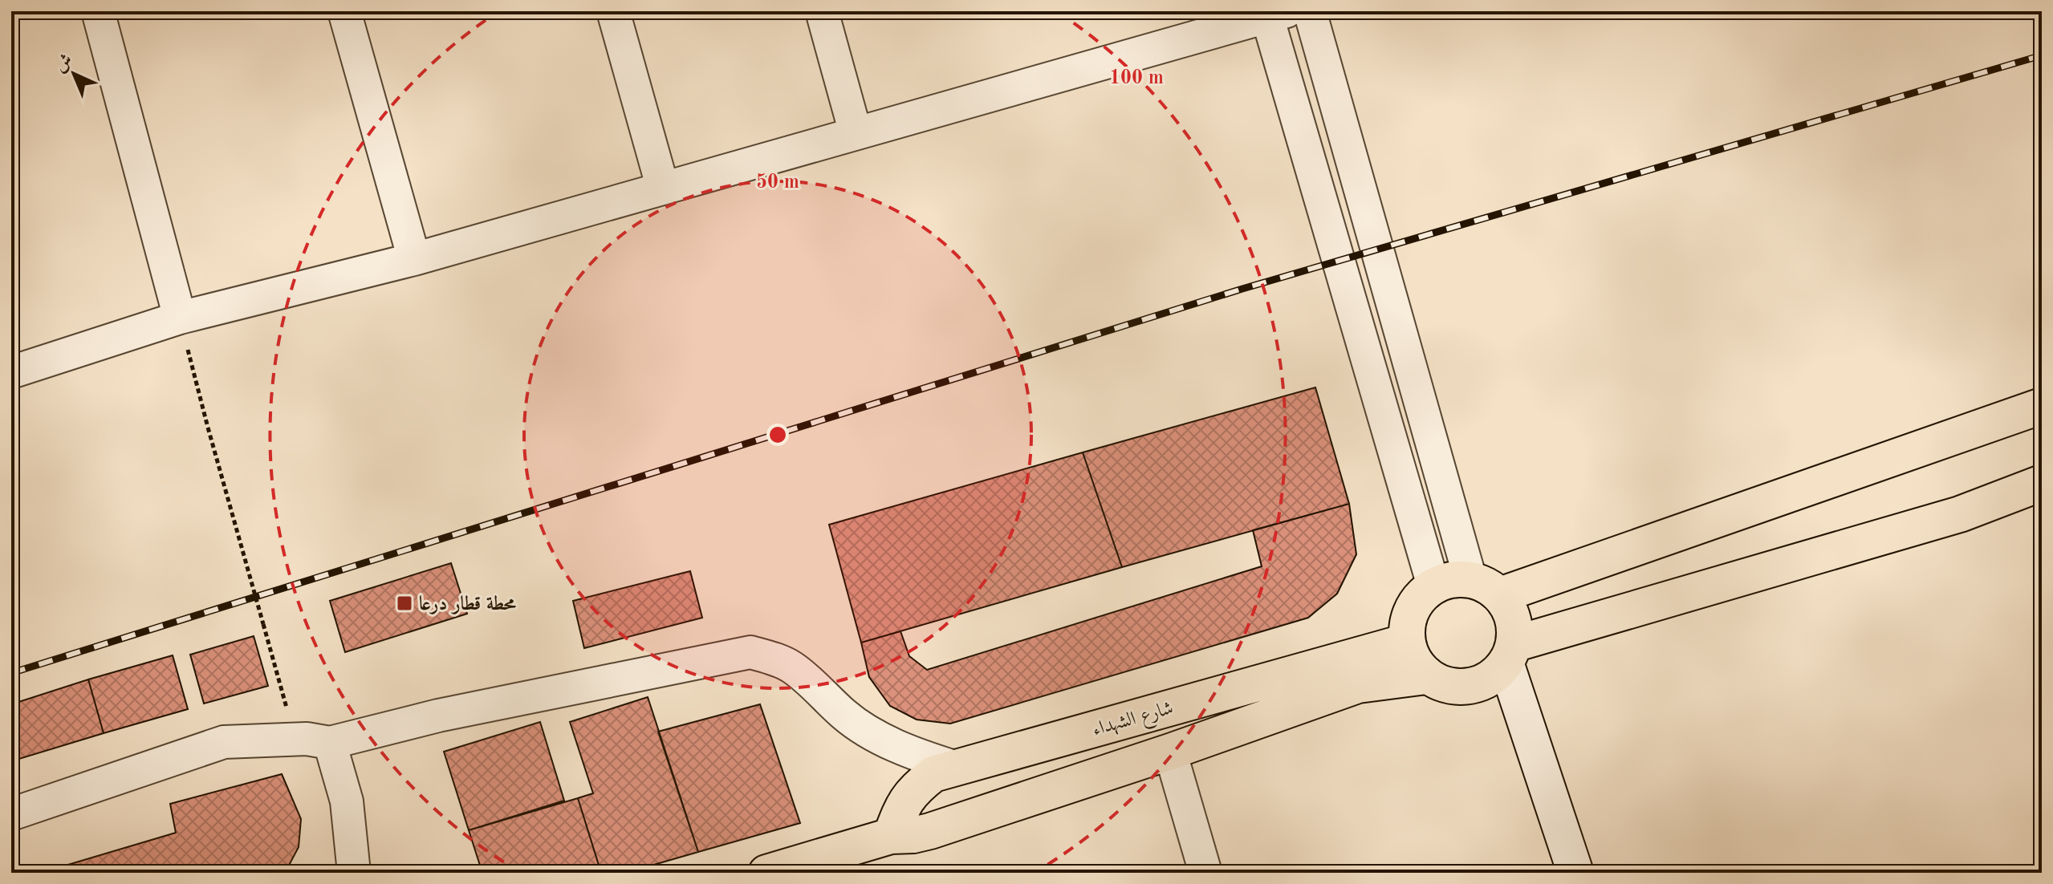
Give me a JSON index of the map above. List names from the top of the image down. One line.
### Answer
{"streets":{"main road":["شارع الشهداء"]},"places":{"transit":["محطة قطار درعا"]},"north":"top left","rings":["100 m","50 m"]}
